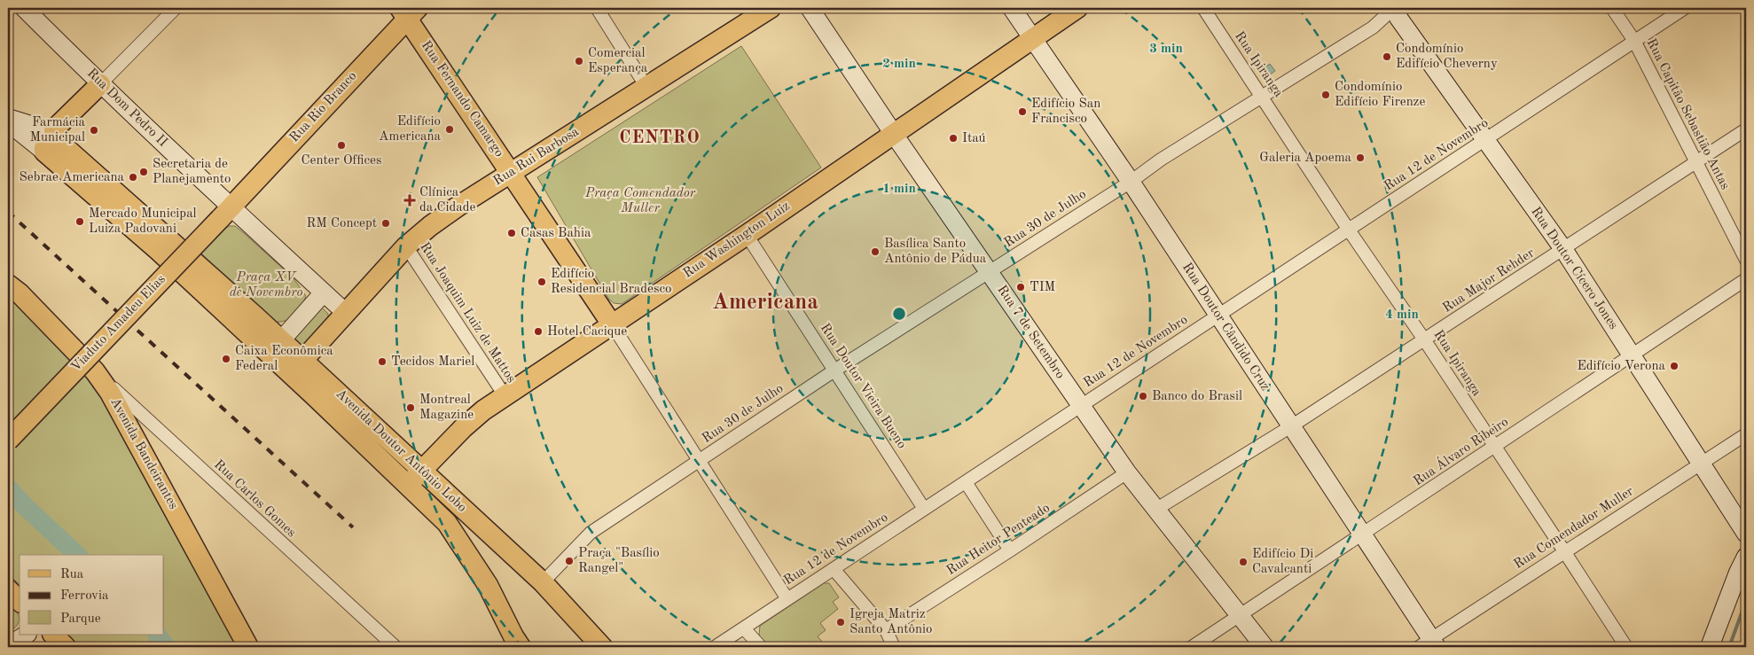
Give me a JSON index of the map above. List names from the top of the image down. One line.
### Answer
{"streets":{"main road":["Rua Fernando Camargo","Rua Rio Branco","Rua Dom Pedro II","Rua Rui Barbosa","Rua Washington Luiz","Rua Doutor Cícero Jones","Viaduto Amadeu Elias","Rua Doutor Cândido Cruz","Rua 7 de Setembro","Avenida Doutor Antônio Lobo","Avenida Bandeirantes"],"street":["Rua Ipiranga","Rua Capitão Sebastião Antas","Rua 12 de Novembro","Rua 30 de Julho","Rua Major Rehder","Rua Joaquim Luiz de Mattos","Rua Doutor Vieira Bueno","Rua Álvaro Ribeiro","Rua Carlos Gomes","Rua Comendador Muller","Rua Heitor Penteado"]},"crossings":[["Rua Ipiranga","Rua 12 de Novembro"],["Rua Ipiranga","Rua 30 de Julho"],["Rua Ipiranga","Rua Major Rehder"],["Rua Ipiranga","Rua Álvaro Ribeiro"],["Rua Ipiranga","Rua Comendador Muller"],["Rua Fernando Camargo","Rua Rio Branco"],["Rua Fernando Camargo","Rua Rui Barbosa"],["Rua Fernando Camargo","Rua Washington Luiz"],["Rua Rio Branco","Rua Dom Pedro II"],["Rua Rio Branco","Viaduto Amadeu Elias"],["Rua Dom Pedro II","Viaduto Amadeu Elias"],["Rua Capitão Sebastião Antas","Rua 12 de Novembro"],["Rua Capitão Sebastião Antas","Rua Major Rehder"],["Rua 12 de Novembro","Rua Doutor Cícero Jones"],["Rua 12 de Novembro","Rua Doutor Cândido Cruz"],["Rua 12 de Novembro","Rua 7 de Setembro"],["Rua 12 de Novembro","Rua Doutor Vieira Bueno"],["Rua Rui Barbosa","Rua Joaquim Luiz de Mattos"],["Rua Rui Barbosa","Avenida Doutor Antônio Lobo"],["Rua 30 de Julho","Rua Doutor Cândido Cruz"],["Rua 30 de Julho","Rua 7 de Setembro"],["Rua 30 de Julho","Rua Doutor Vieira Bueno"],["Rua 30 de Julho","Avenida Doutor Antônio Lobo"],["Rua Washington Luiz","Rua Joaquim Luiz de Mattos"],["Rua Washington Luiz","Rua Doutor Cândido Cruz"],["Rua Washington Luiz","Rua 7 de Setembro"],["Rua Washington Luiz","Rua Doutor Vieira Bueno"],["Rua Washington Luiz","Avenida Doutor Antônio Lobo"],["Rua Doutor Cícero Jones","Rua Major Rehder"],["Rua Doutor Cícero Jones","Rua Álvaro Ribeiro"],["Rua Doutor Cícero Jones","Rua Comendador Muller"],["Rua Major Rehder","Rua Doutor Cândido Cruz"],["Rua Major Rehder","Rua 7 de Setembro"],["Rua Doutor Cândido Cruz","Rua Álvaro Ribeiro"],["Rua Doutor Cândido Cruz","Rua Comendador Muller"],["Rua 7 de Setembro","Rua Álvaro Ribeiro"],["Rua 7 de Setembro","Rua Heitor Penteado"],["Avenida Bandeirantes","Rua Carlos Gomes"]],"districts":["CENTRO","Americana"],"parks":["Praça Comendador Muller","Praça XV de Novembro"],"places":{"other":["Condomínio Edifício Cheverny","Comercial Esperança","Condomínio Edifício Firenze","Edifício San Francisco","Edifício Americana","Farmácia Municipal","Itaú","Center Offices","Galeria Apoema","Secretaria de Planejamento","Sebrae Americana","Mercado Municipal Luiza Padovani","RM Concept","Casas Bahia","Basílica Santo Antônio de Pádua","Edifício Residencial Bradesco","TIM","Hotel Cacique","Caixa Econômica Federal","Tecidos Mariel","Edifício Verona","Banco do Brasil","Montreal Magazine","Praça \"Basílio Rangel\"","Edifício Di Cavalcanti","Igreja Matriz Santo Antônio"],"health":["Clínica da Cidade"]},"legend":["Rua","Ferrovia","Parque"],"rings":["3 min","2 min","1 min","4 min"]}
